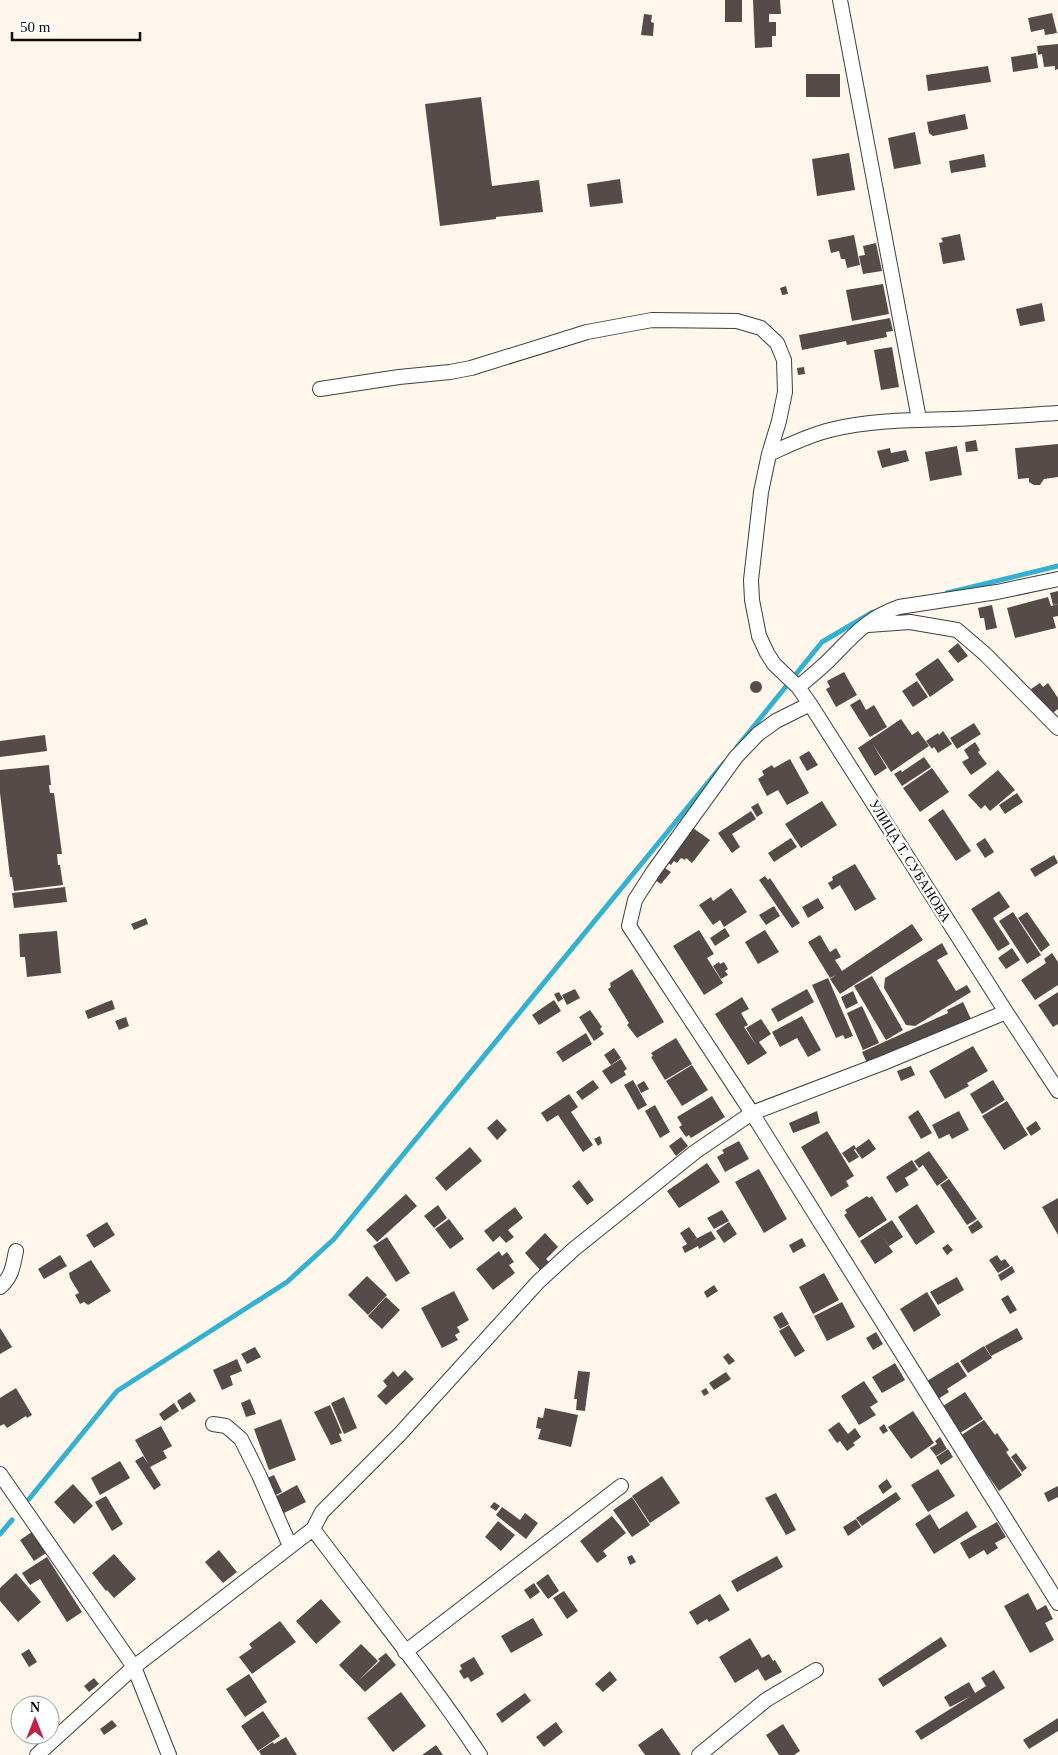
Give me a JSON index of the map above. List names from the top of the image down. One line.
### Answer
{"streets":{"street":["УЛИЦА Т. СУБАНОВА"]},"scale_bar":"50 m","north":"top"}
